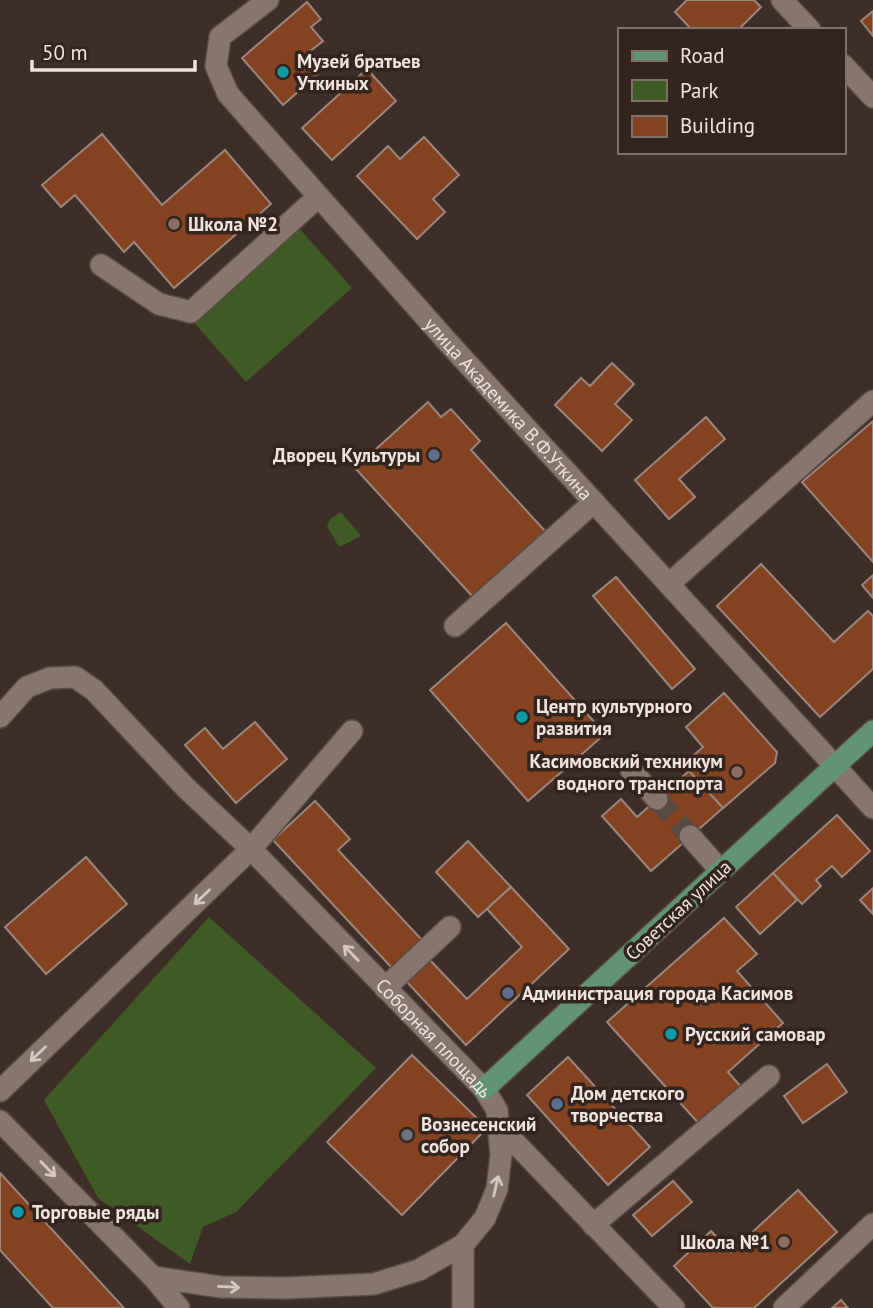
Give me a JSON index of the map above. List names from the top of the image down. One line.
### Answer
{"streets":{"main road":["Советская улица"],"street":["улица Академика В.Ф.Уткина","Соборная площадь"]},"crossings":[["улица Академика В.Ф.Уткина","Советская улица"],["Советская улица","Соборная площадь"]],"places":["Музей братьев Уткиных","Школа №2","Дворец Культуры","Центр культурного развития","Касимовский техникум водного транспорта","Администрация города Касимов","Русский самовар","Дом детского творчества","Вознесенский собор","Торговые ряды","Школа №1"],"legend":["Road","Park","Building"],"scale_bar":"50 m"}
